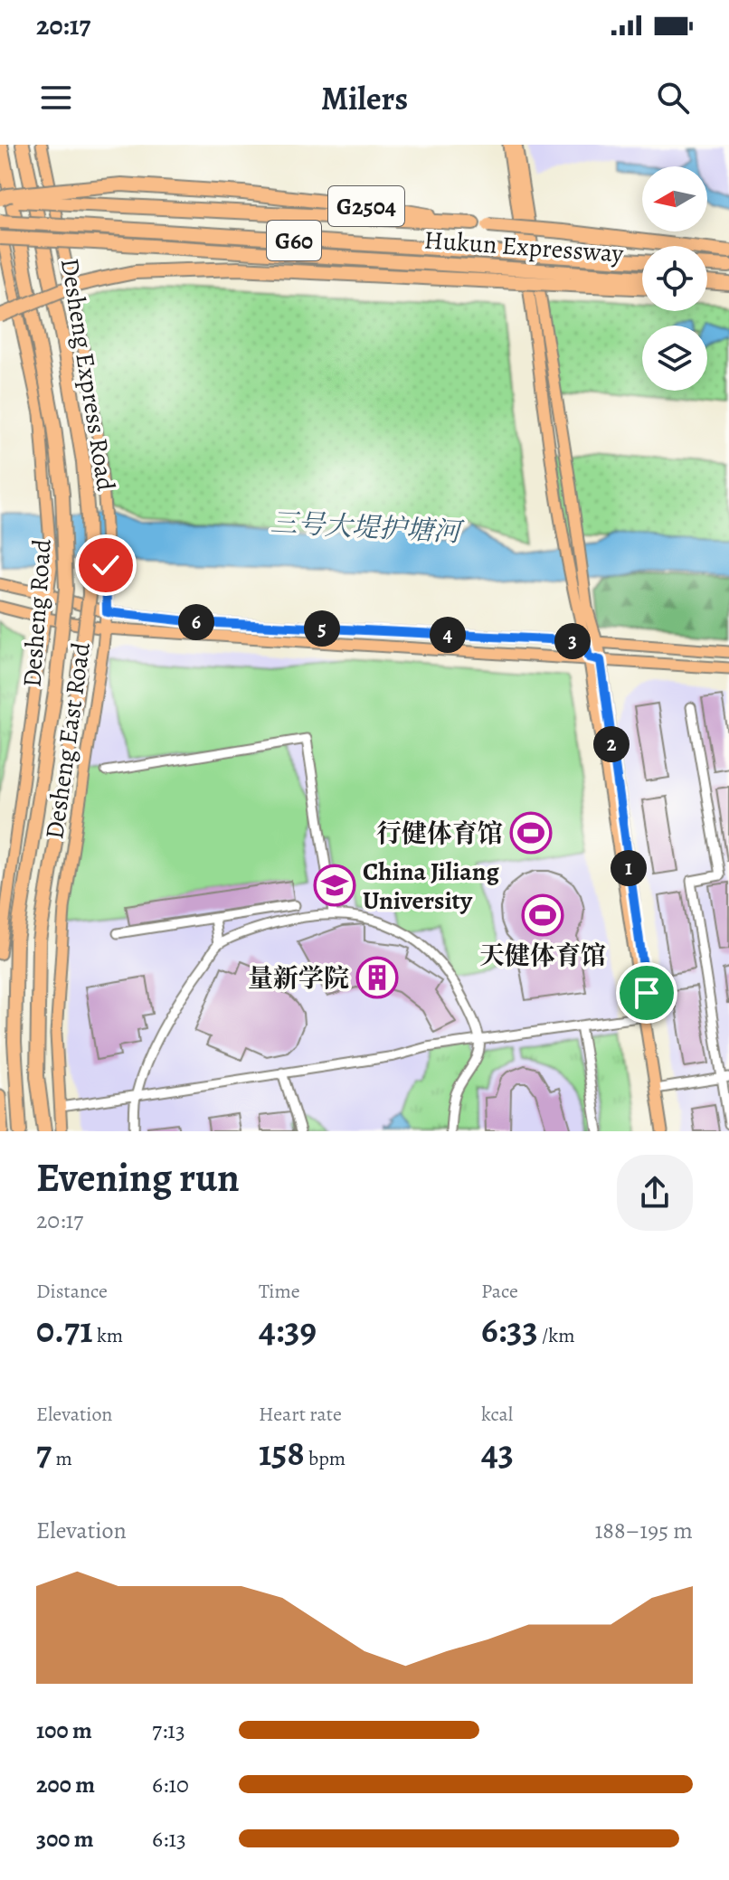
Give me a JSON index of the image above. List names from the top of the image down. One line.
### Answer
{"streets":{"highway":["G2504","G60","Hukun Expressway","Desheng Express Road","Desheng Road"],"main road":["Desheng East Road"]},"water":["三号大堤护塘河"],"places":{"sports":["行健体育馆","天健体育馆"],"school or university":["China Jiliang University"],"building":["量新学院"]},"north":"left","page":{"status":"20:17","header":"Milers","pins":["6","5","4","3","2","1"],"heading":["Evening run","20:17"],"stats":[["Distance","0.71 km"],["Time","4:39"],["Pace","6:33 /km"],["Elevation","7 m"],["Heart rate","158 bpm"],["kcal","43"]],"chart":["Elevation","188–195 m"],"list":[{"name":"100 m","note":"7:13"},{"name":"200 m","note":"6:10"},{"name":"300 m","note":"6:13"}]}}
